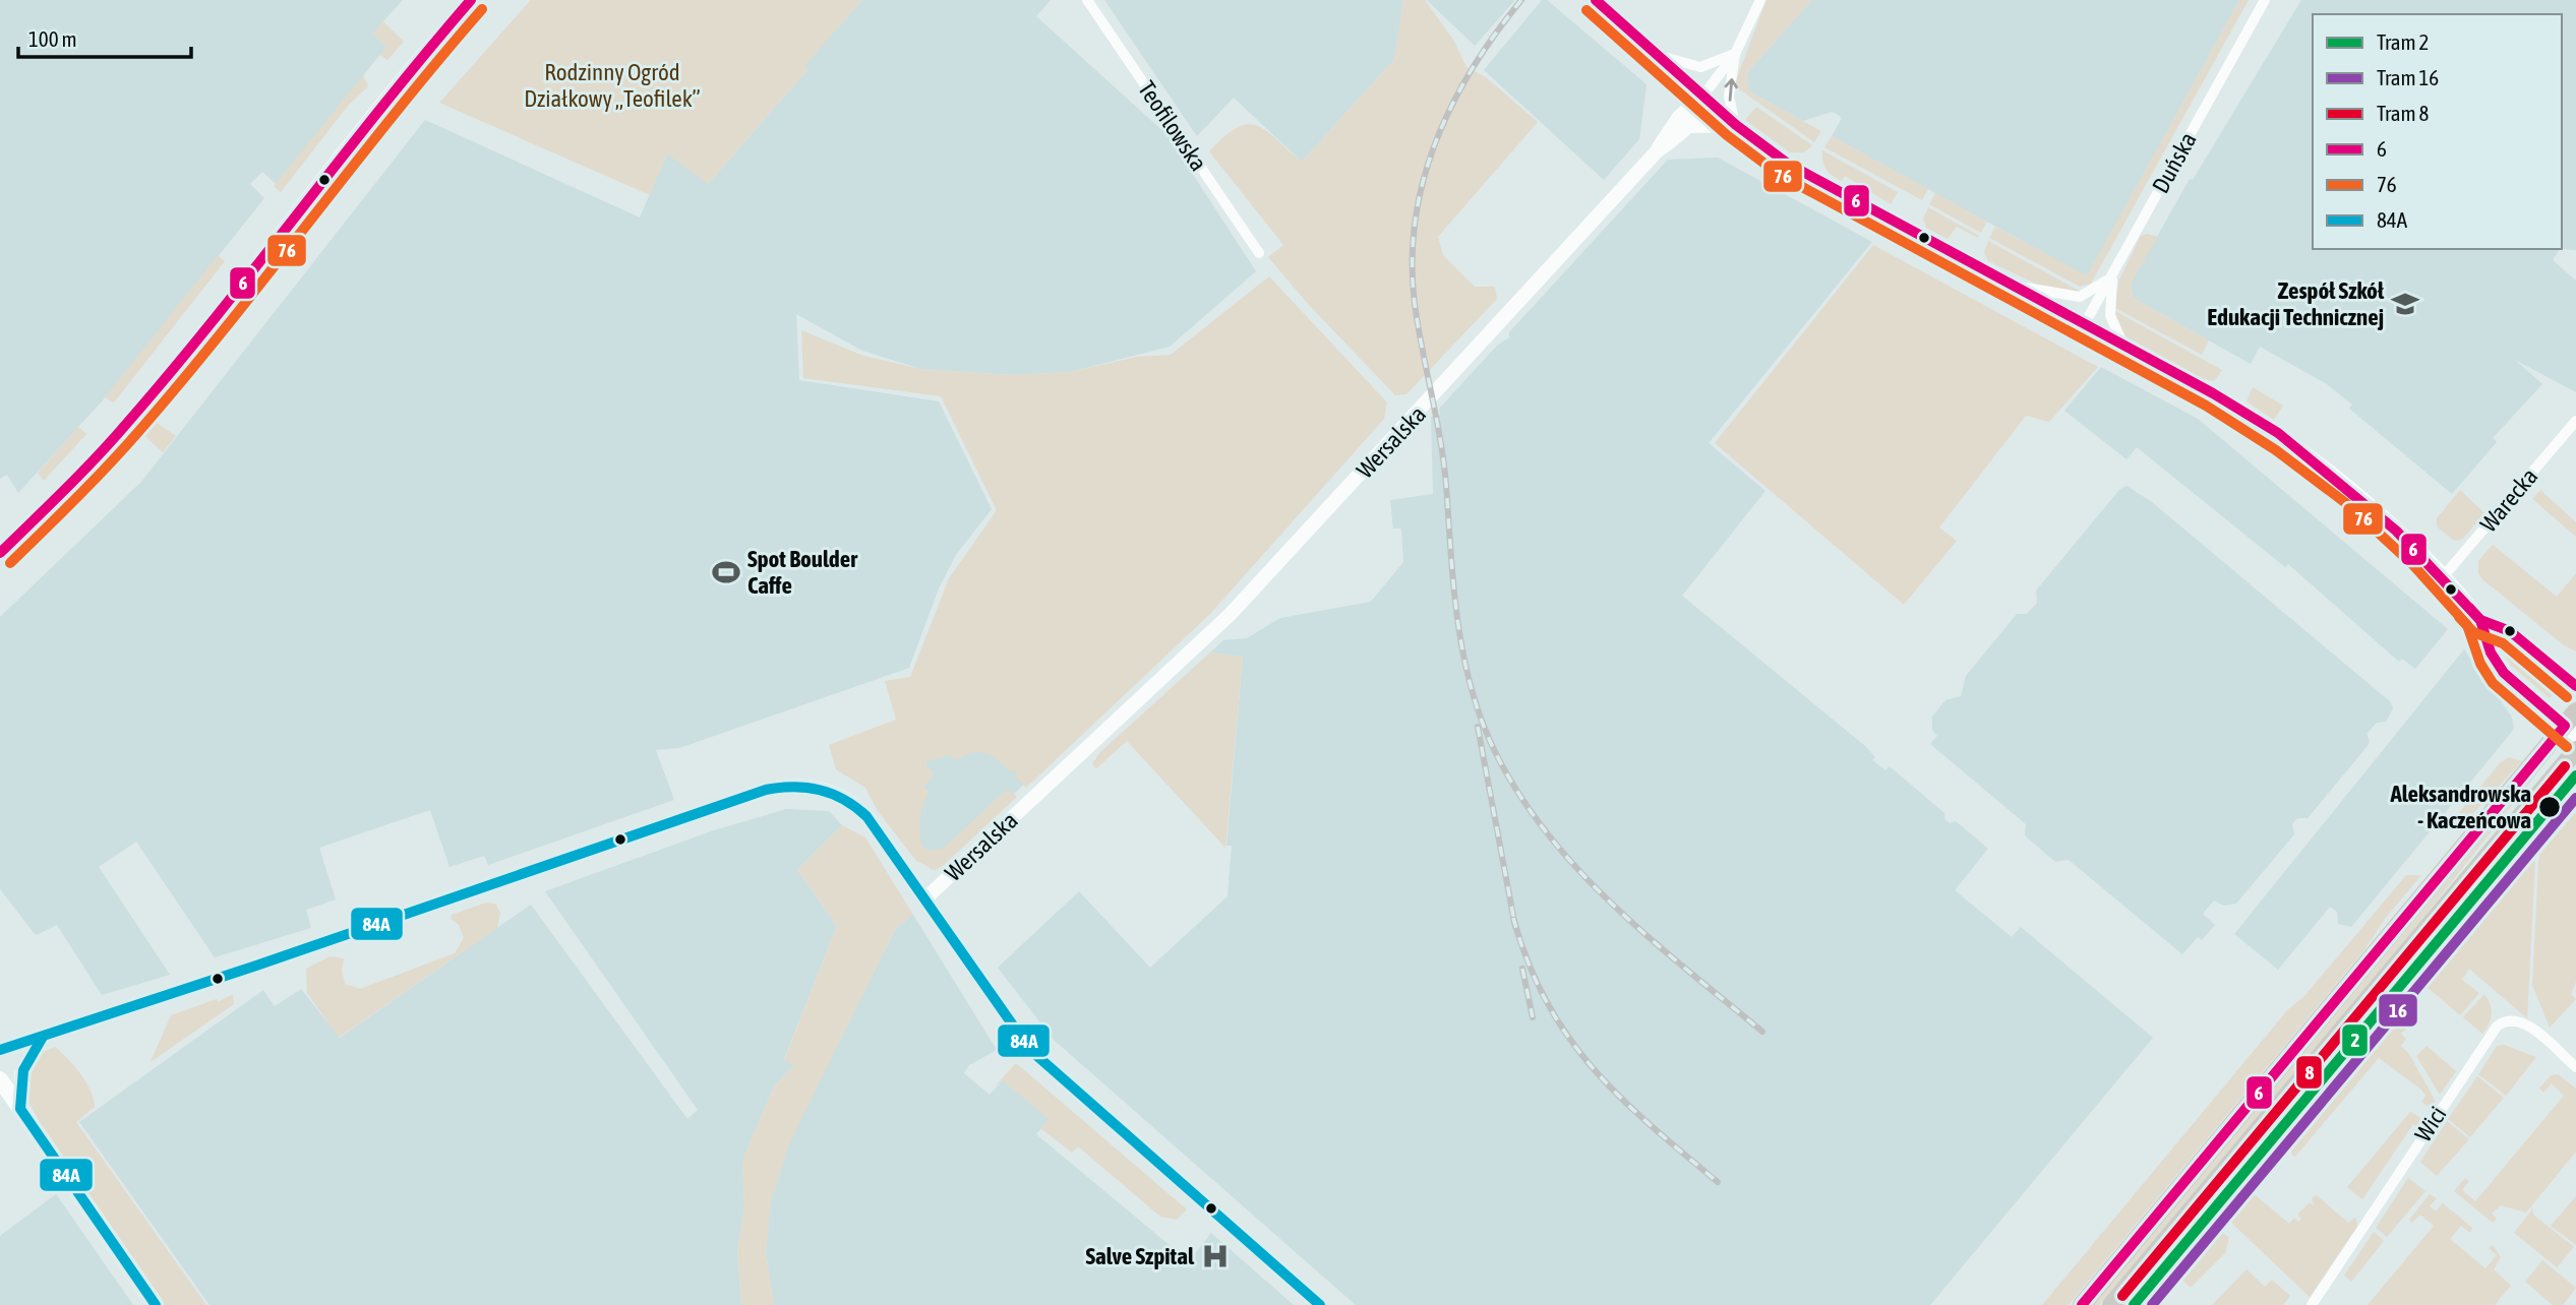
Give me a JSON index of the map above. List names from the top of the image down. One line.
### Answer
{"streets":{"street":["Teofilowska","Duńska","Wersalska","Warecka","Wici"]},"parks":["Rodzinny Ogród Działkowy „Teofilek”"],"places":{"school or university":["Zespół Szkół Edukacji Technicznej"],"sports":["Spot Boulder Caffe"],"other":["Aleksandrowska - Kaczeńcowa"],"hospital":["Salve Szpital"]},"lines":["transit line 6","transit line 76","tram line 8","tram line 2","transit line 84A","tram line 16"],"legend":["Tram 2","Tram 16","Tram 8","6","76","84A"],"scale_bar":"100 m"}
